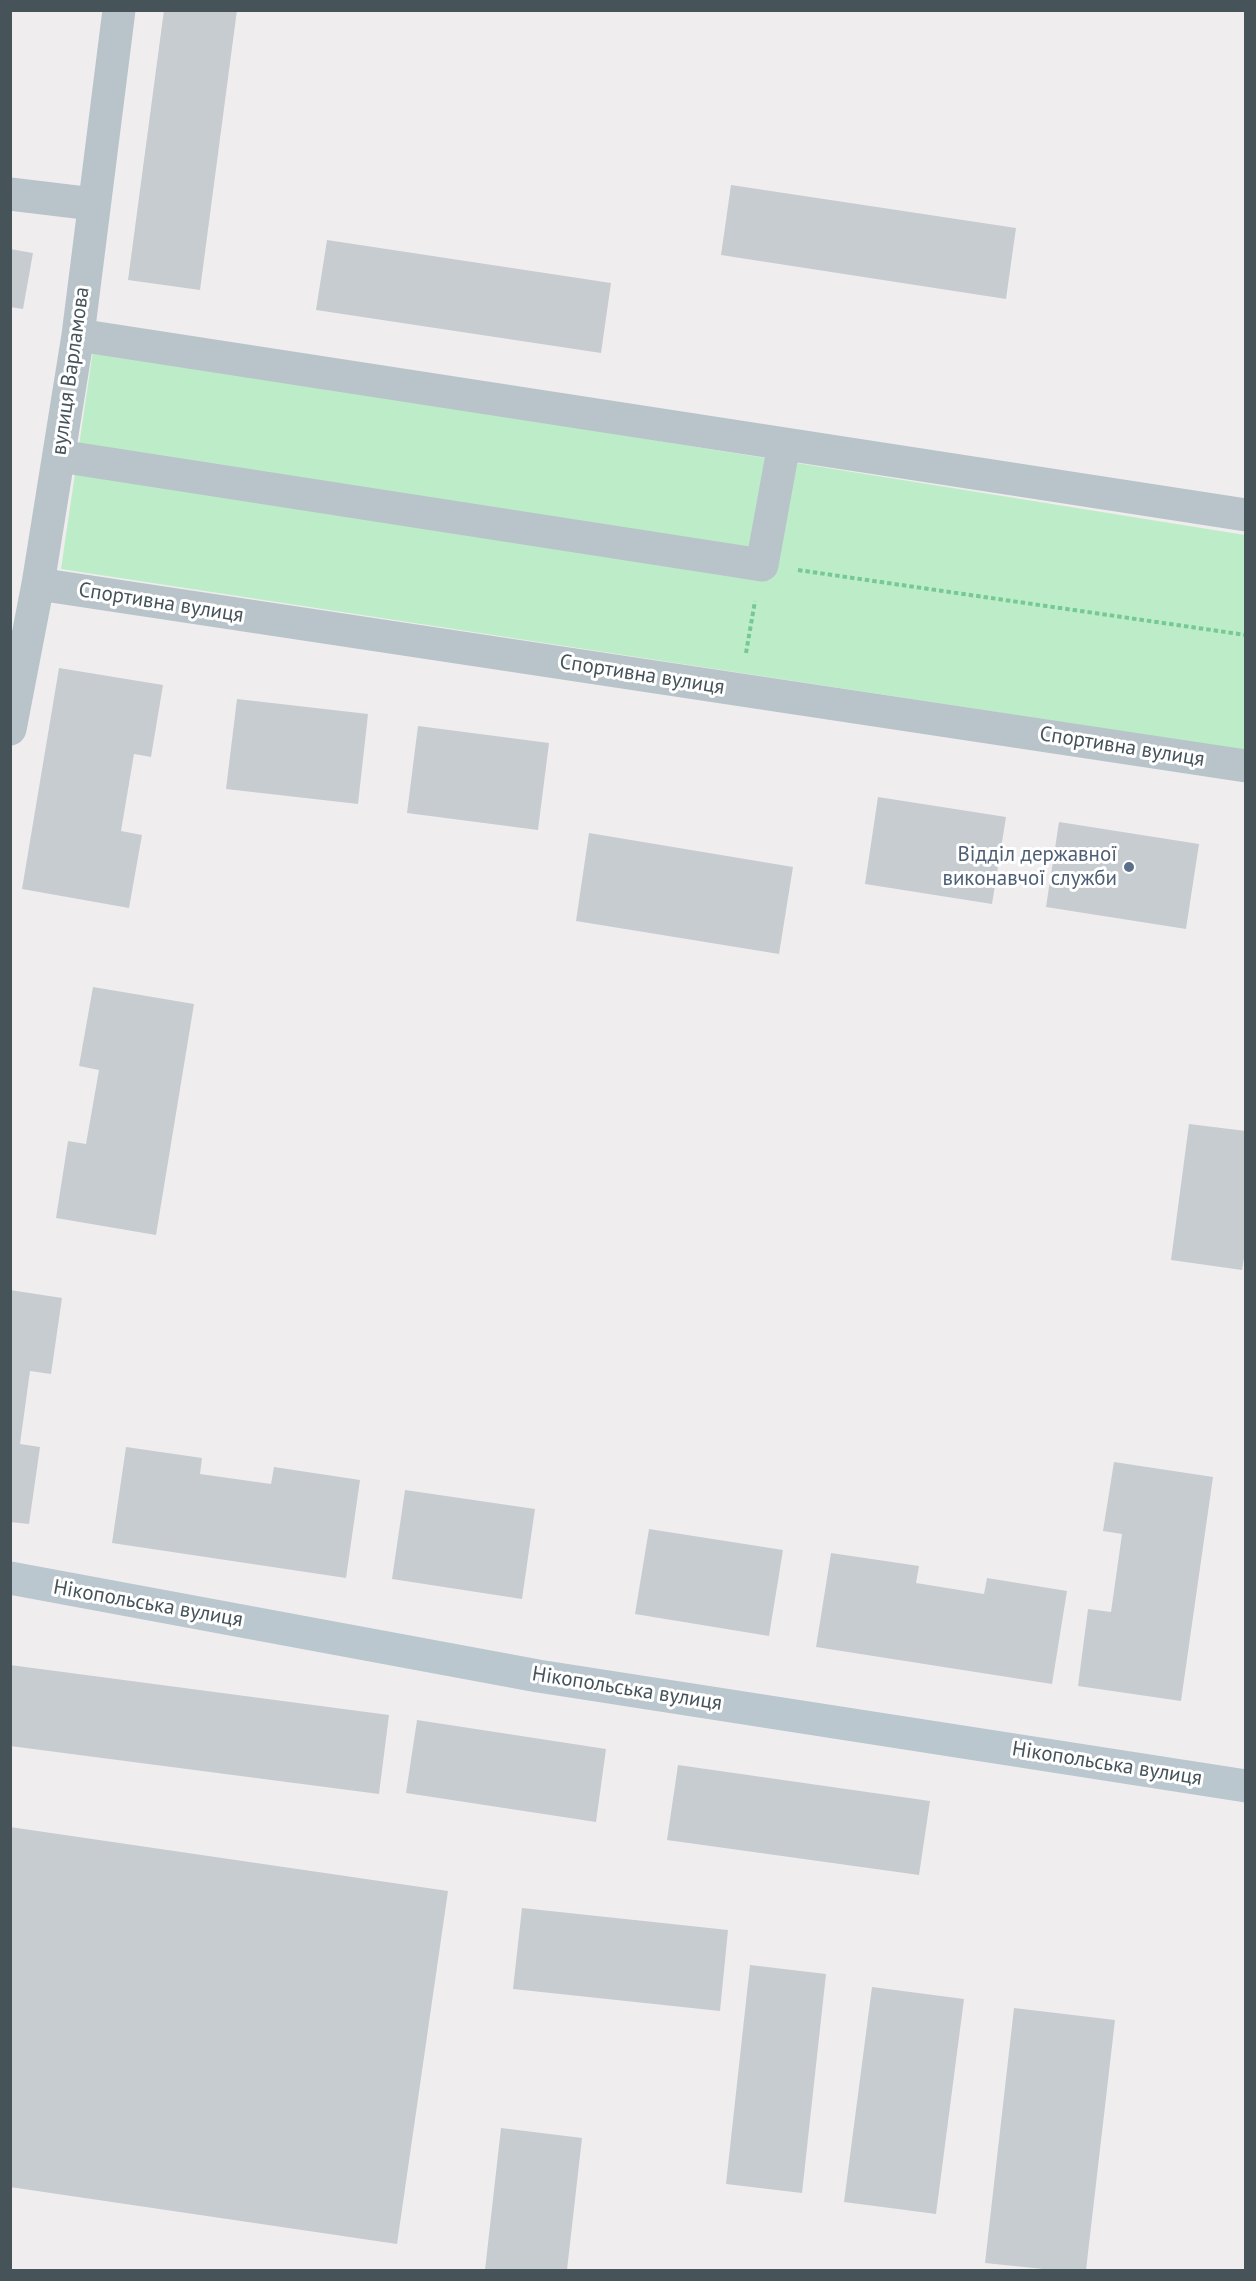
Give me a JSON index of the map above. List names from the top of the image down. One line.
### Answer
{"streets":{"street":["вулиця Варламова","Спортивна вулиця","Нікопольська вулиця"]},"crossings":[["вулиця Варламова","Спортивна вулиця"]],"places":["Відділ державної виконавчої служби"]}
